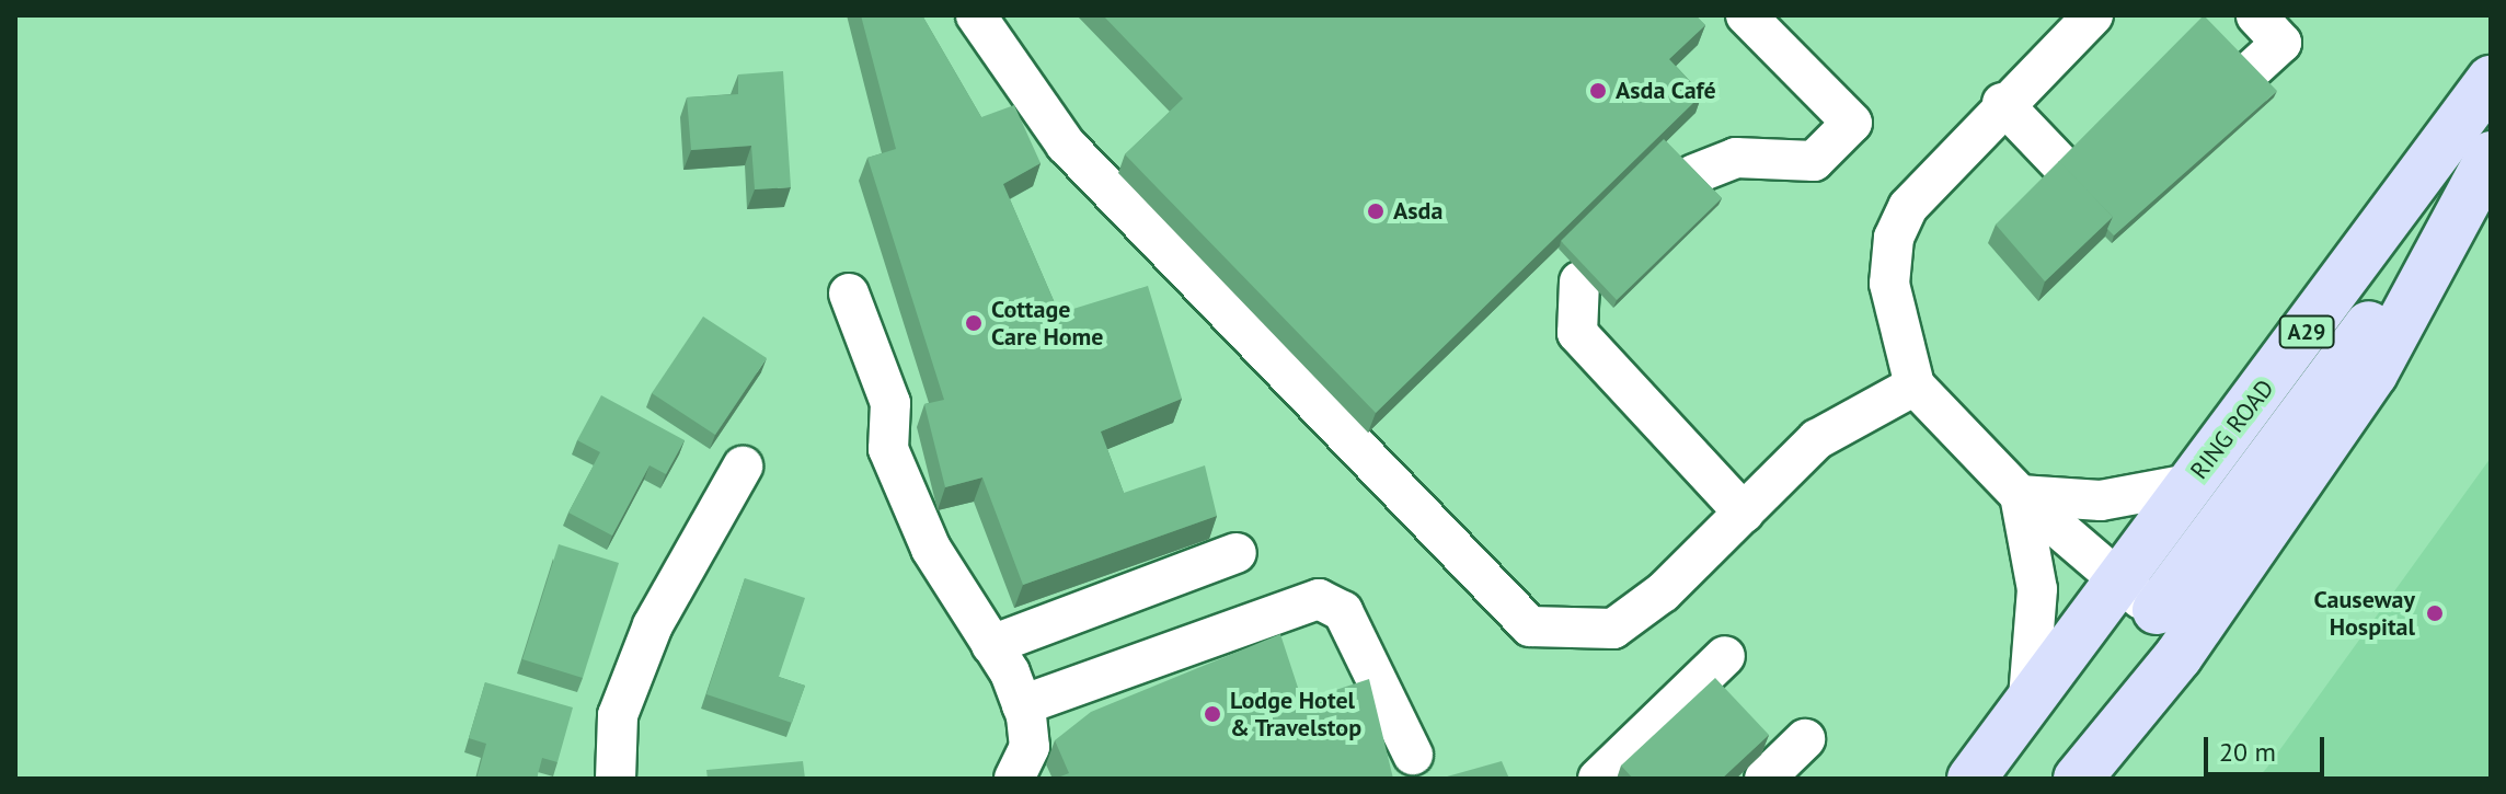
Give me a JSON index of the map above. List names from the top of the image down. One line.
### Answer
{"streets":{"main road":["A29","RING ROAD"]},"places":["Asda Café","Asda","Cottage Care Home","Causeway Hospital","Lodge Hotel & Travelstop"],"scale_bar":"20 m"}
